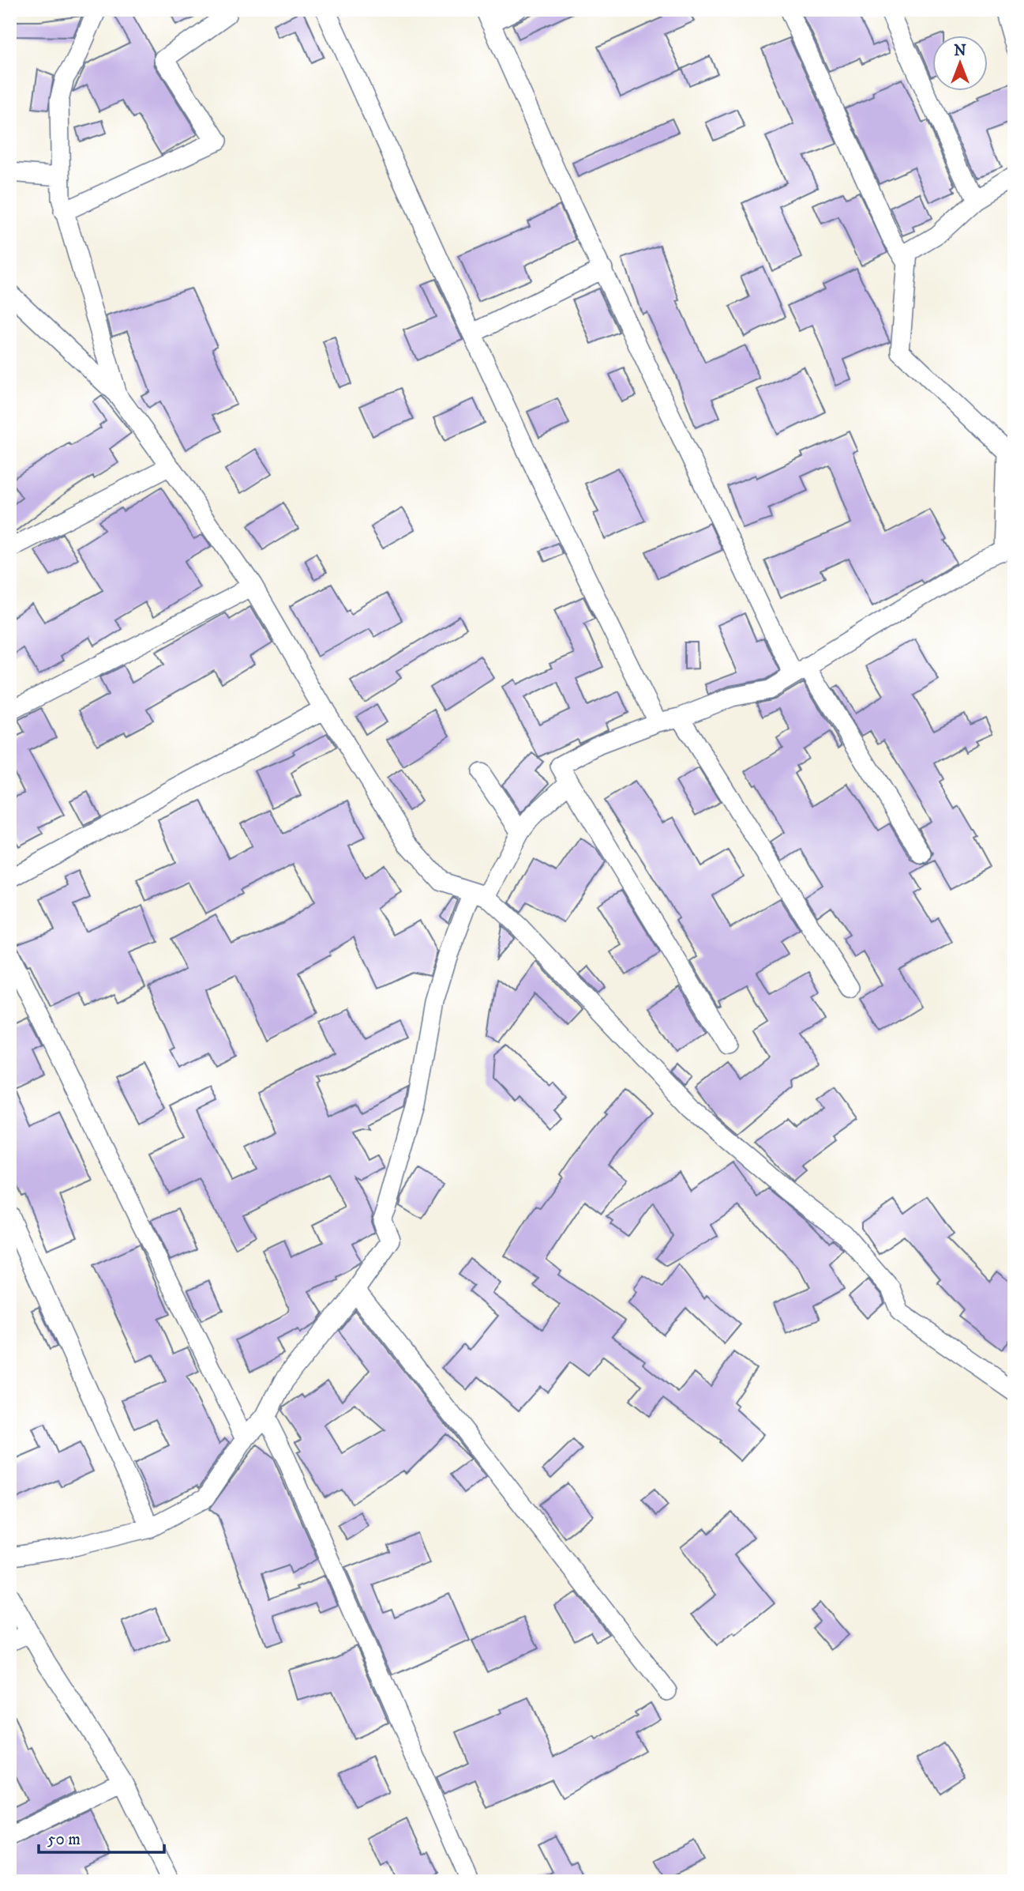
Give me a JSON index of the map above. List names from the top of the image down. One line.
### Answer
{"scale_bar":"50 m","north":"top"}
